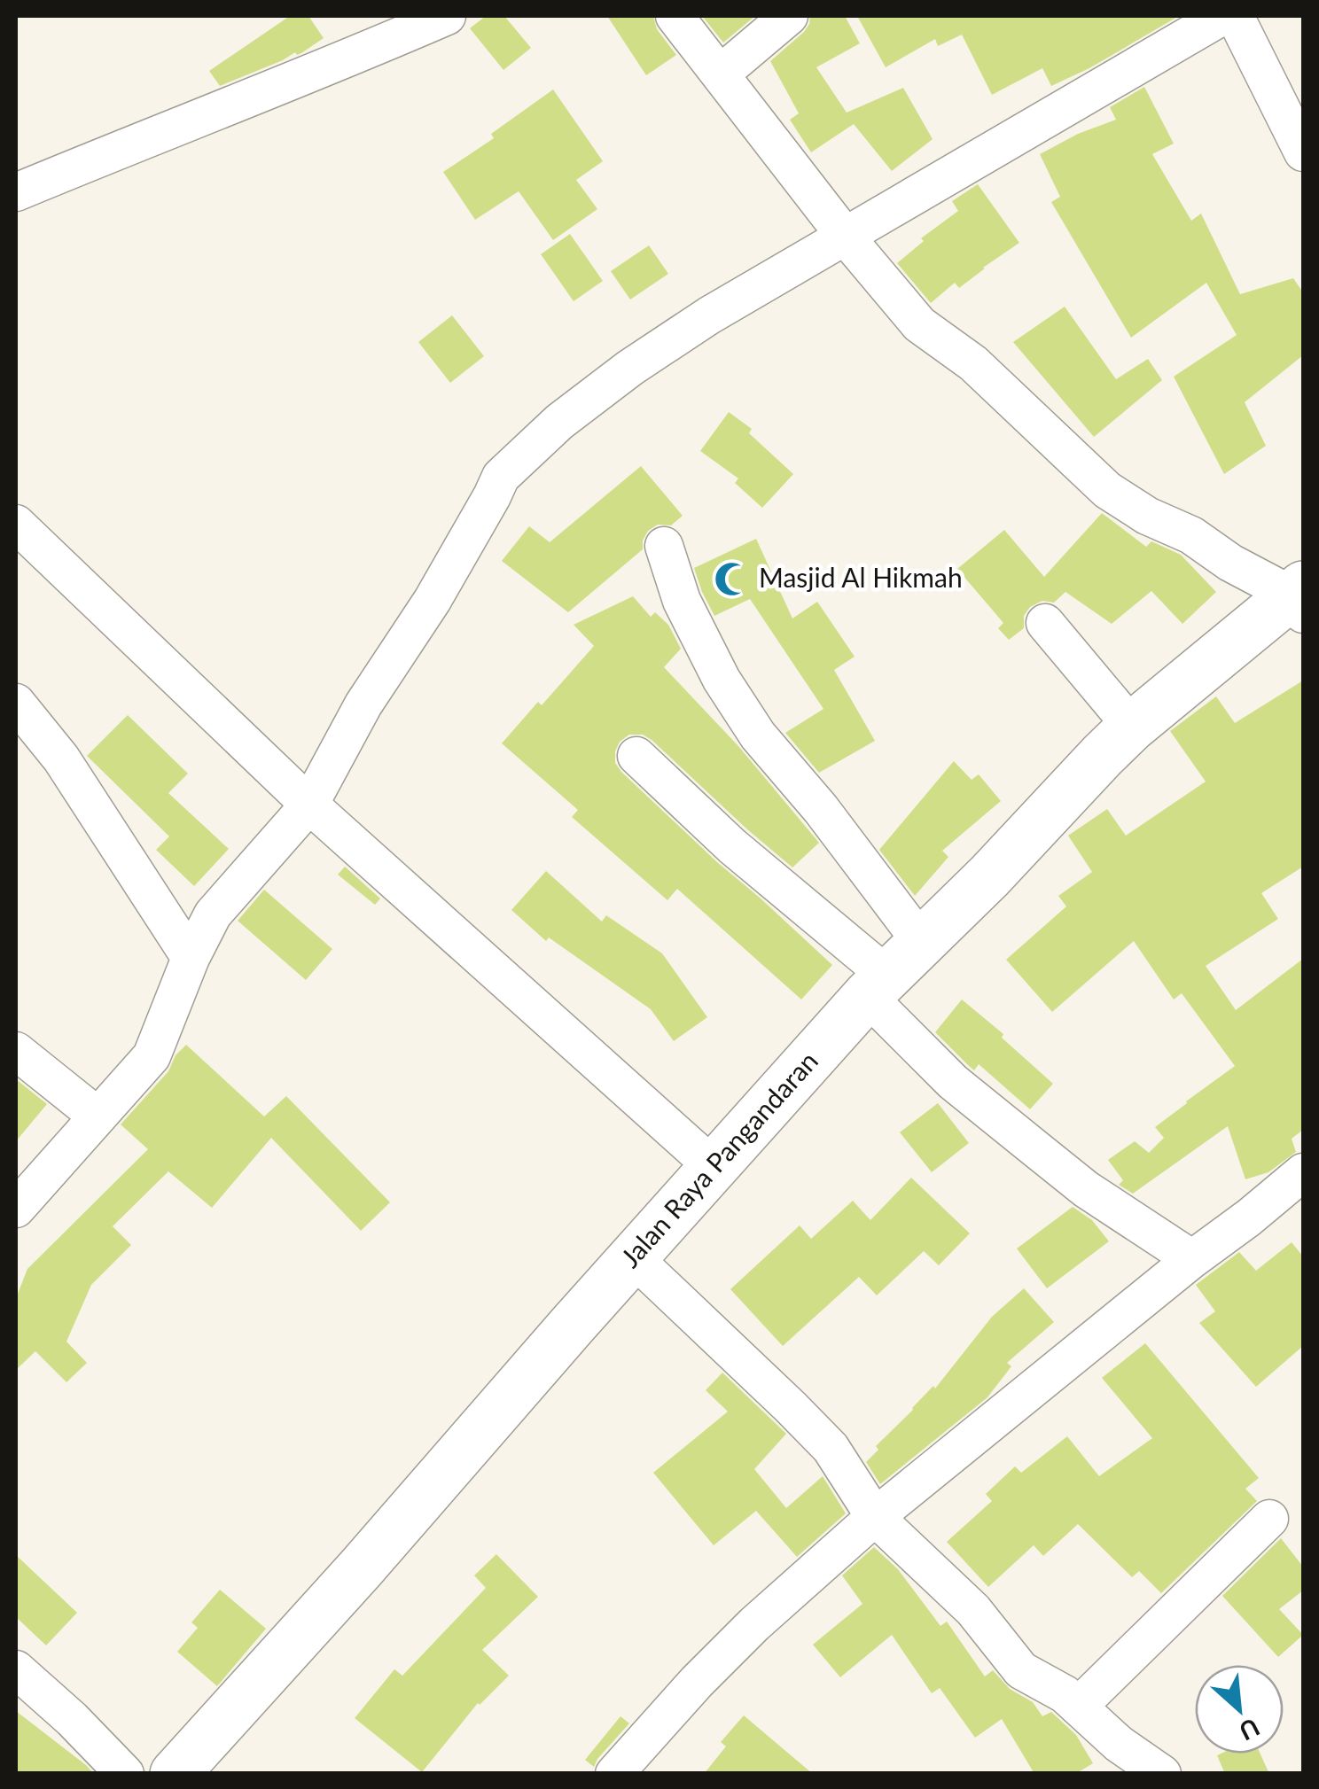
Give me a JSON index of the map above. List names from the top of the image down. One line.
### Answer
{"streets":{"highway":["Jalan Raya Pangandaran"]},"places":{"mosque":["Masjid Al Hikmah"]},"north":"bottom right"}
